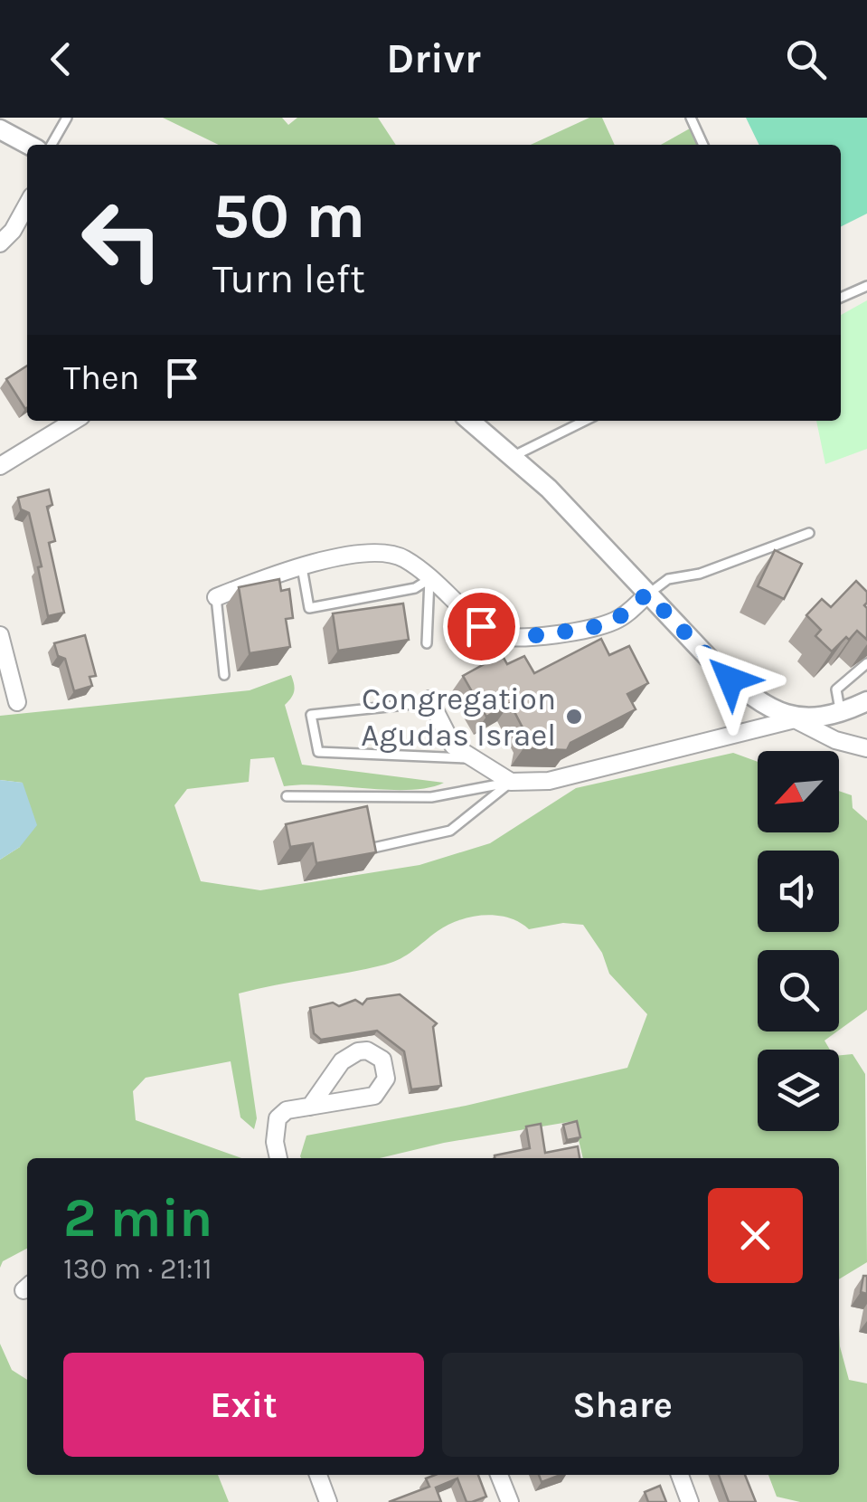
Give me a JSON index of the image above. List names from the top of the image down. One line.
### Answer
{"places":["Congregation Agudas Israel"],"north":"bottom left","page":{"header":"Drivr","turn":["50 m","Turn left"],"then":"Then","heading":["2 min","130 m · 21:11"],"buttons":["Exit","Share"]}}
